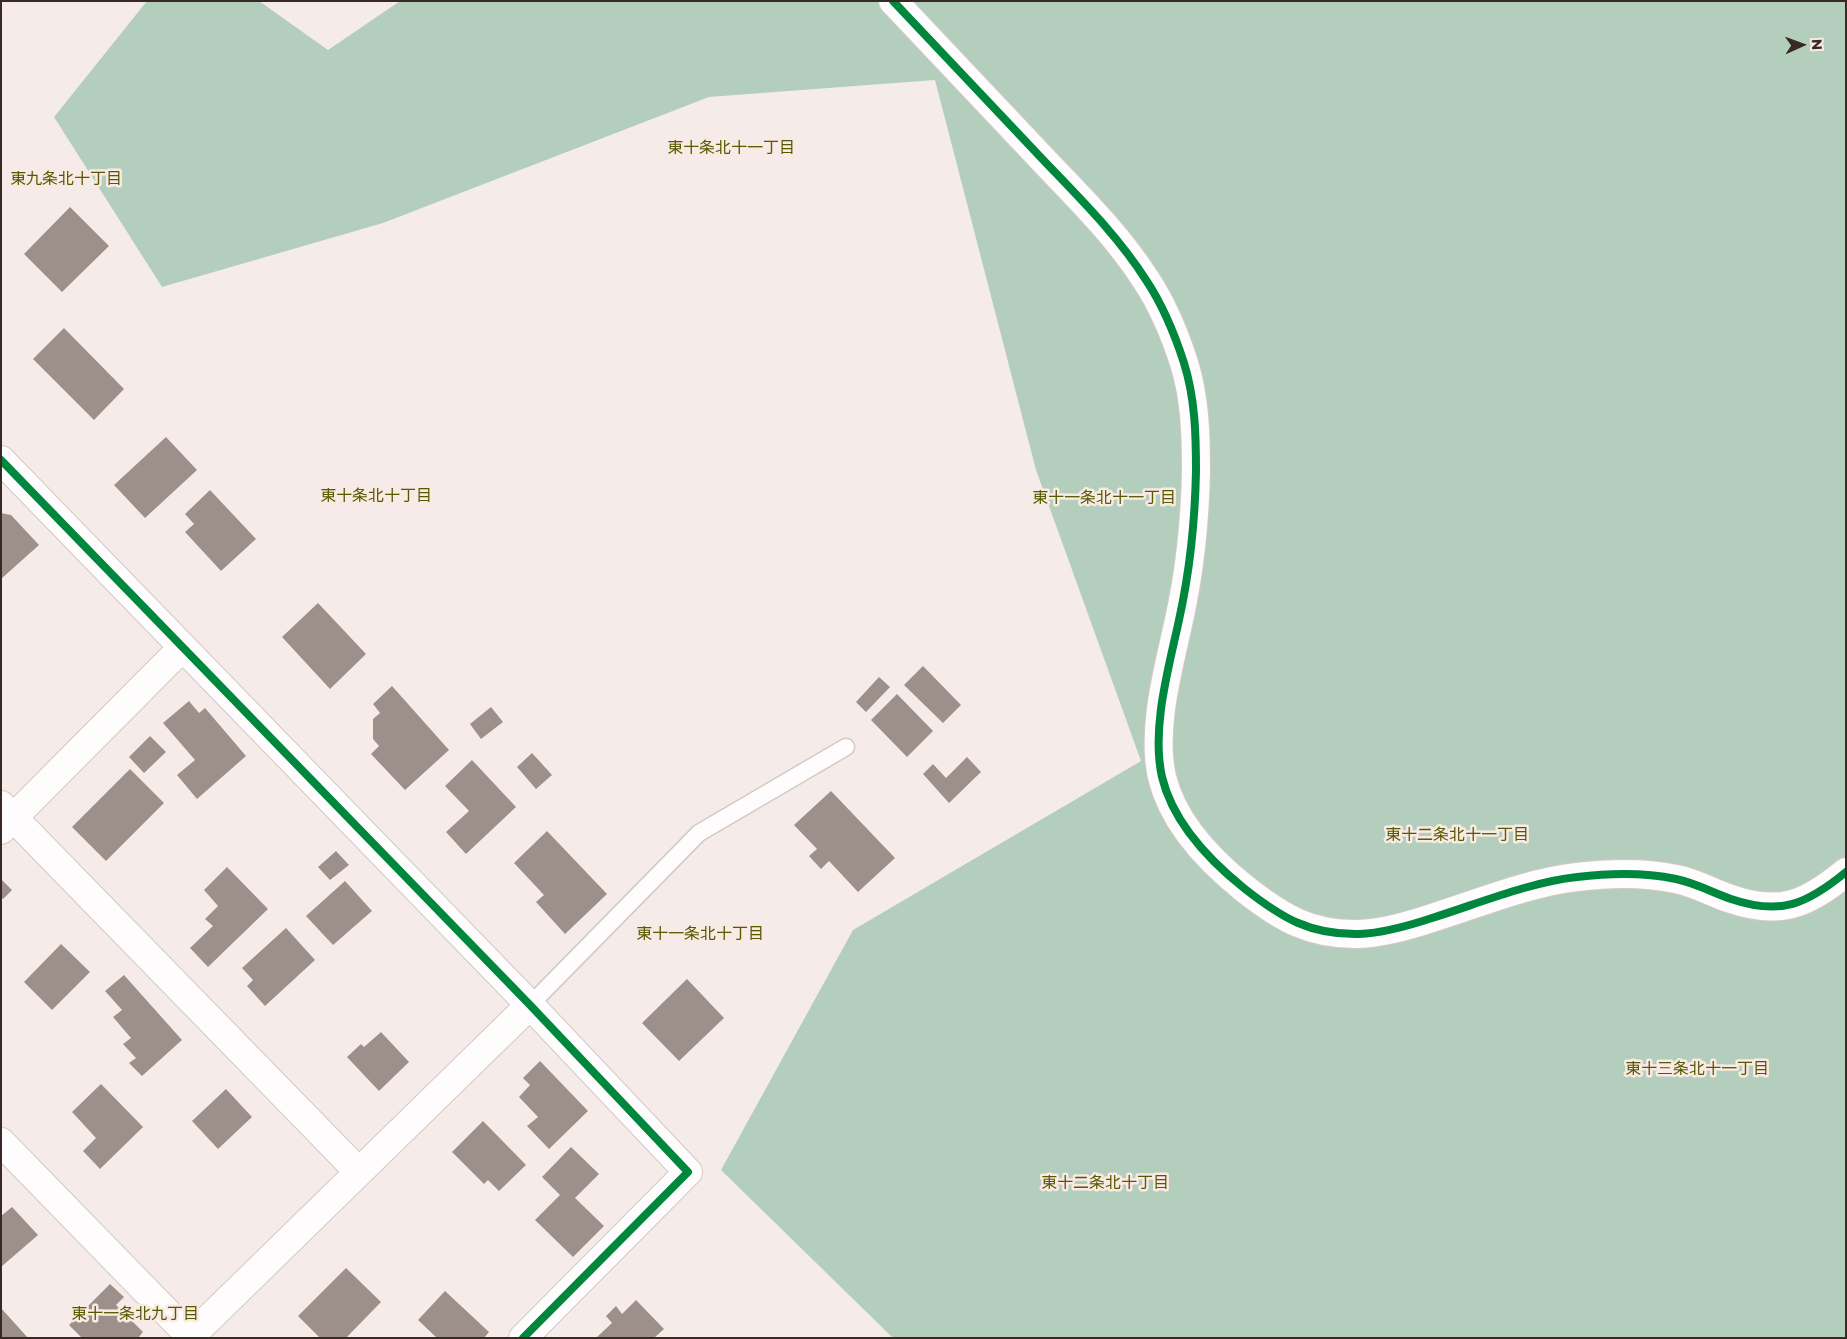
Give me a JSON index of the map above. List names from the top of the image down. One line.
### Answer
{"districts":["東十条北十一丁目","東九条北十丁目","東十条北十丁目","東十一条北十一丁目","東十二条北十一丁目","東十一条北十丁目","東十三条北十一丁目","東十二条北十丁目","東十一条北九丁目"],"north":"right"}
